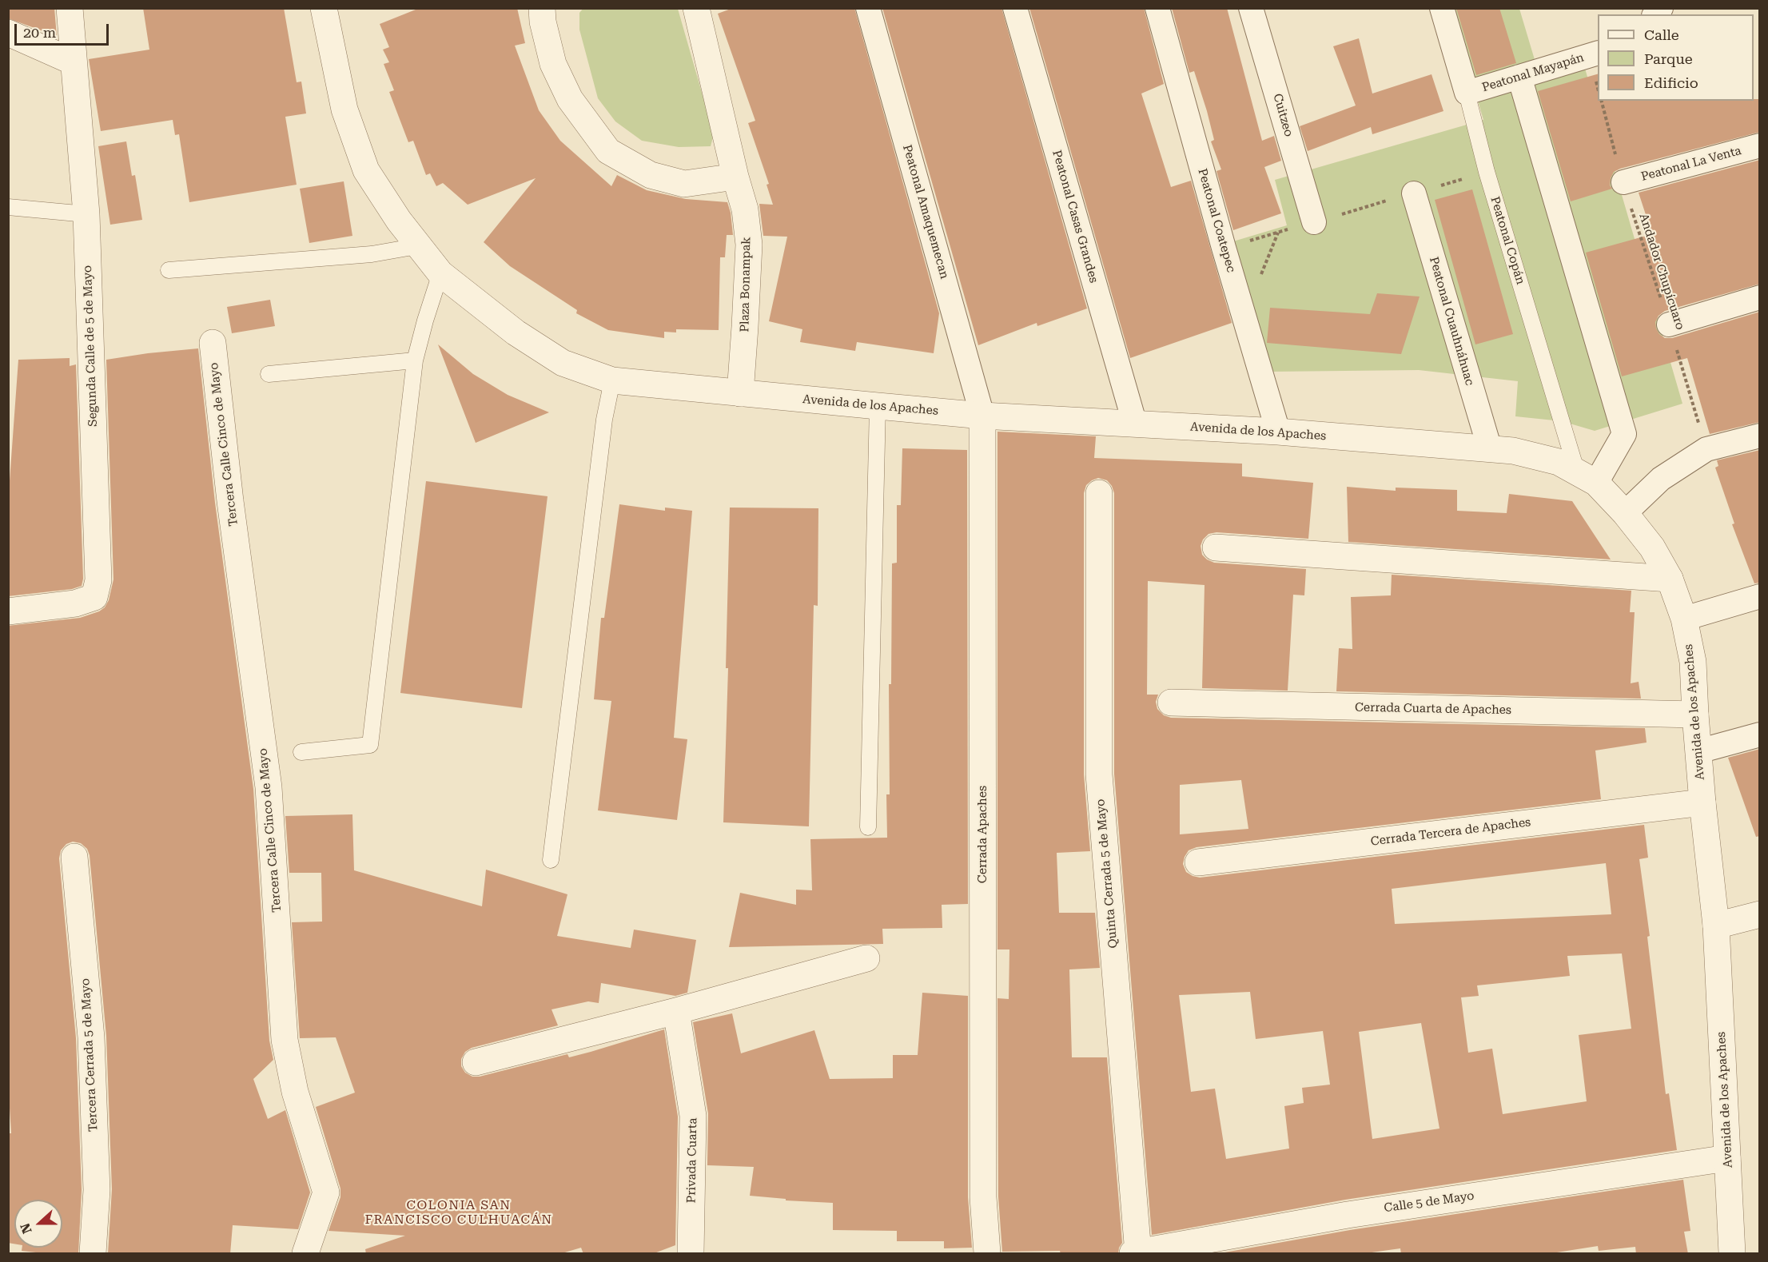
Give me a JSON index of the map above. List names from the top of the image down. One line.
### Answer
{"streets":{"street":["Peatonal Mayapán","Cuitzeo","Peatonal La Venta","Peatonal Amaquemecan","Peatonal Casas Grandes","Peatonal Coatepec","Peatonal Copán","Plaza Bonampak","Peatonal Cuauhnáhuac","Segunda Calle de 5 de Mayo","Avenida de los Apaches","Tercera Calle Cinco de Mayo","Cerrada Cuarta de Apaches","Cerrada Tercera de Apaches","Cerrada Apaches","Quinta Cerrada 5 de Mayo","Tercera Cerrada 5 de Mayo","Privada Cuarta","Calle 5 de Mayo"],"path":["Andador Chupícuaro"]},"crossings":[["Peatonal Mayapán","Peatonal Copán"],["Peatonal La Venta","Andador Chupícuaro"],["Peatonal Amaquemecan","Avenida de los Apaches"],["Peatonal Amaquemecan","Cerrada Apaches"],["Peatonal Casas Grandes","Avenida de los Apaches"],["Peatonal Coatepec","Avenida de los Apaches"],["Peatonal Copán","Avenida de los Apaches"],["Plaza Bonampak","Avenida de los Apaches"],["Peatonal Cuauhnáhuac","Avenida de los Apaches"],["Avenida de los Apaches","Cerrada Cuarta de Apaches"],["Avenida de los Apaches","Cerrada Tercera de Apaches"],["Avenida de los Apaches","Cerrada Apaches"],["Avenida de los Apaches","Calle 5 de Mayo"],["Quinta Cerrada 5 de Mayo","Calle 5 de Mayo"]],"districts":["COLONIA SAN FRANCISCO CULHUACÁN"],"legend":["Calle","Parque","Edificio"],"scale_bar":"20 m","north":"left"}
